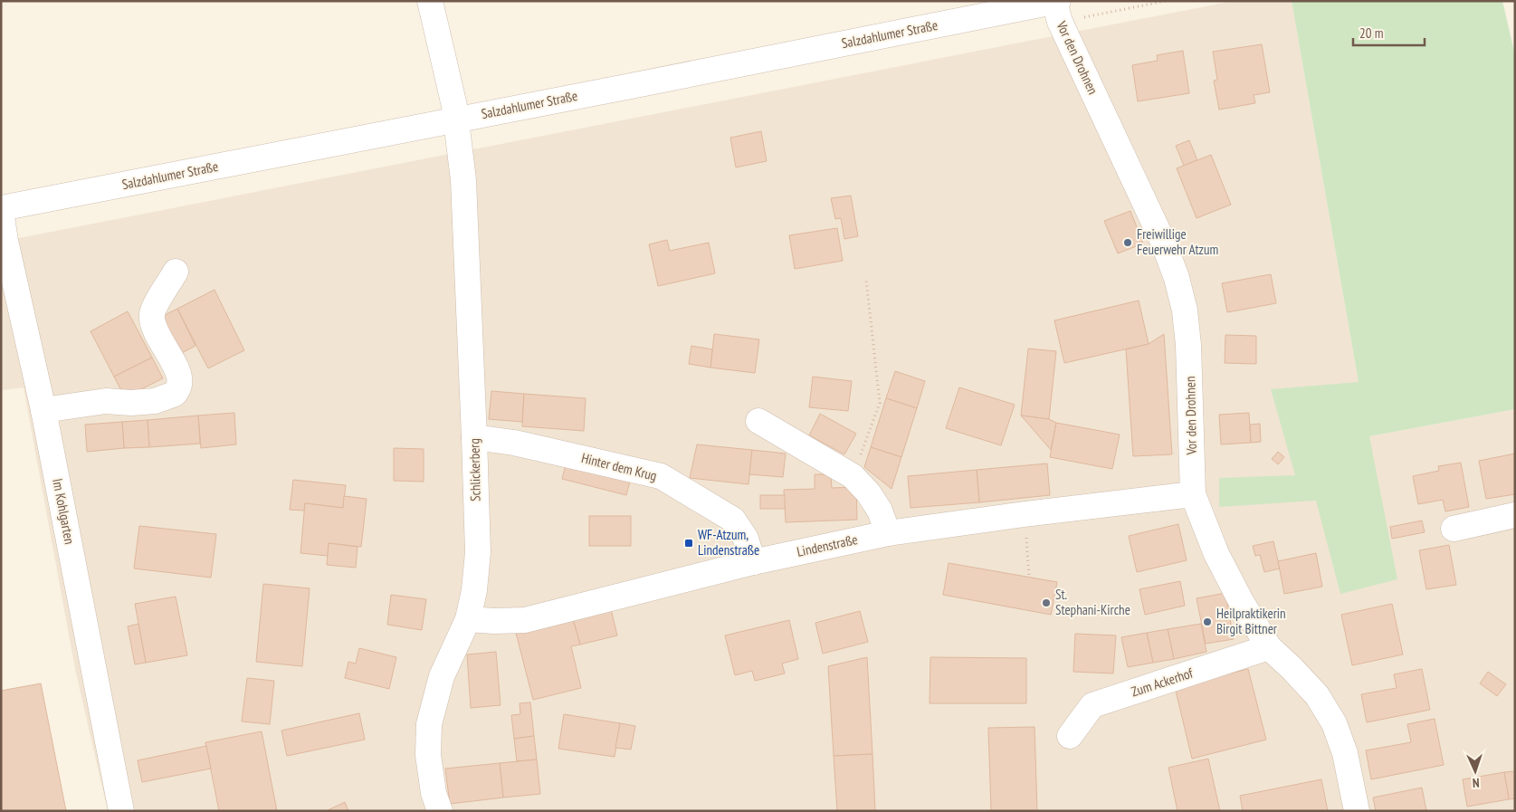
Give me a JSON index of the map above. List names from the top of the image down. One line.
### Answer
{"streets":{"street":["Salzdahlumer Straße","Vor den Drohnen","Hinter dem Krug","Schlickerberg","Im Kohlgarten","Lindenstraße","Zum Ackerhof"]},"crossings":[["Salzdahlumer Straße","Vor den Drohnen"],["Salzdahlumer Straße","Schlickerberg"],["Vor den Drohnen","Lindenstraße"],["Vor den Drohnen","Zum Ackerhof"],["Hinter dem Krug","Schlickerberg"],["Hinter dem Krug","Lindenstraße"],["Schlickerberg","Lindenstraße"]],"places":{"other":["Freiwillige Feuerwehr Atzum","St. Stephani-Kirche","Heilpraktikerin Birgit Bittner"],"transit":["WF-Atzum, Lindenstraße"]},"scale_bar":"20 m","north":"bottom"}
